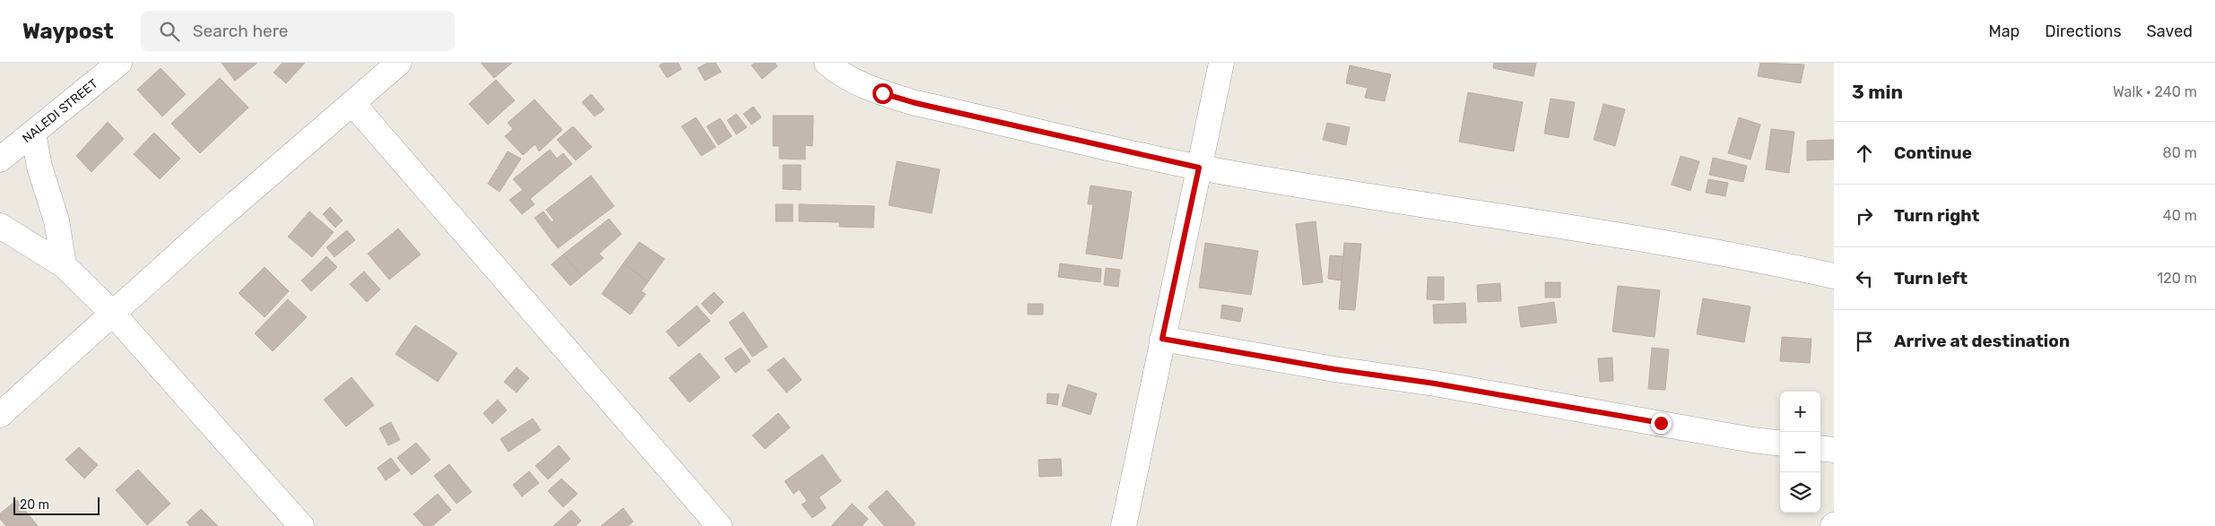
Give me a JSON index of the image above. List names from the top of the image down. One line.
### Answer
{"streets":{"street":["NALEDI STREET"]},"scale_bar":"20 m","page":{"header":"Waypost","search":"Search here","nav":["Map","Directions","Saved"],"heading":["3 min","Walk · 240 m"],"list":[["Continue","80 m"],["Turn right","40 m"],["Turn left","120 m"],"Arrive at destination"],"map_buttons":["+","−"],"scale":"20 m"}}
